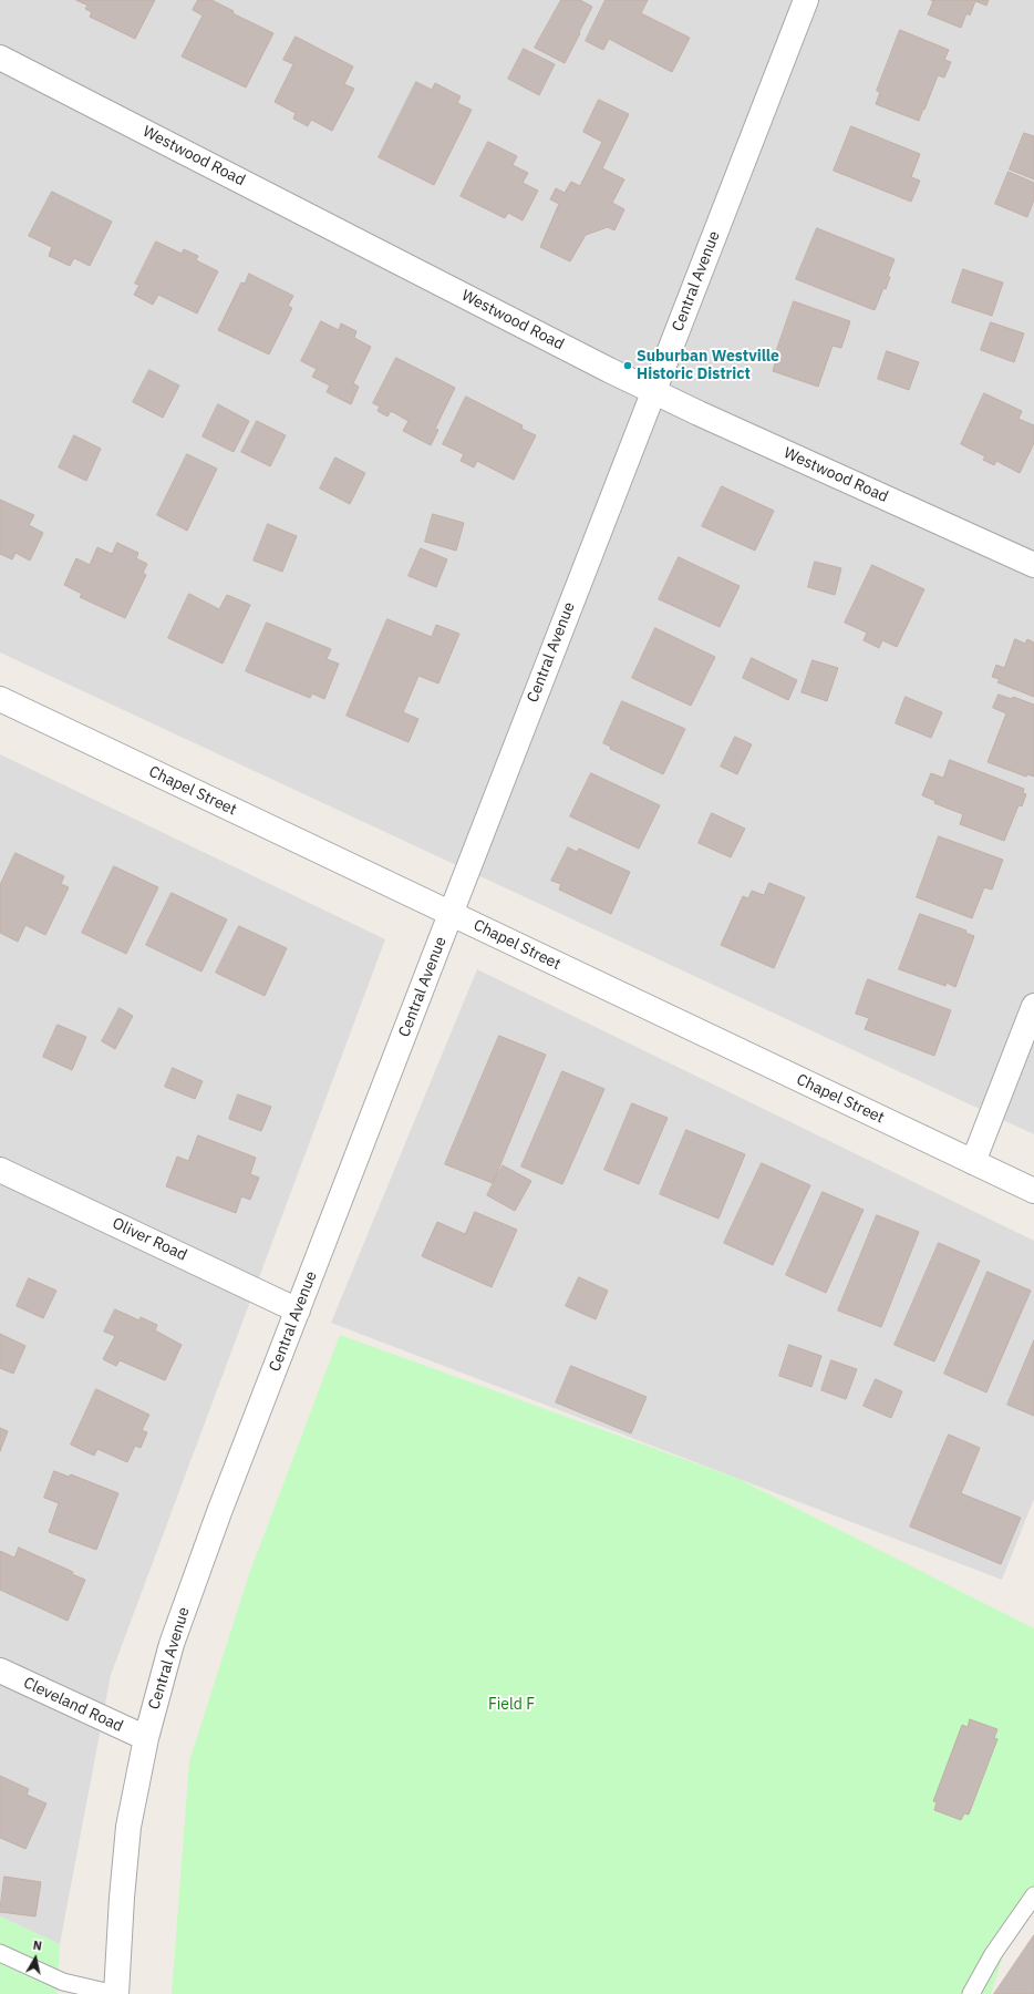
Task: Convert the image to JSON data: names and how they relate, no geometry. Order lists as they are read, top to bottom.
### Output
{
  "streets": {
    "street": [
      "Westwood Road",
      "Central Avenue",
      "Chapel Street",
      "Oliver Road",
      "Cleveland Road"
    ]
  },
  "crossings": [
    ["Westwood Road", "Central Avenue"],
    ["Central Avenue", "Chapel Street"],
    ["Central Avenue", "Oliver Road"],
    ["Central Avenue", "Cleveland Road"]
  ],
  "parks": ["Field F"],
  "places": ["Suburban Westville Historic District"],
  "north": "top"
}
